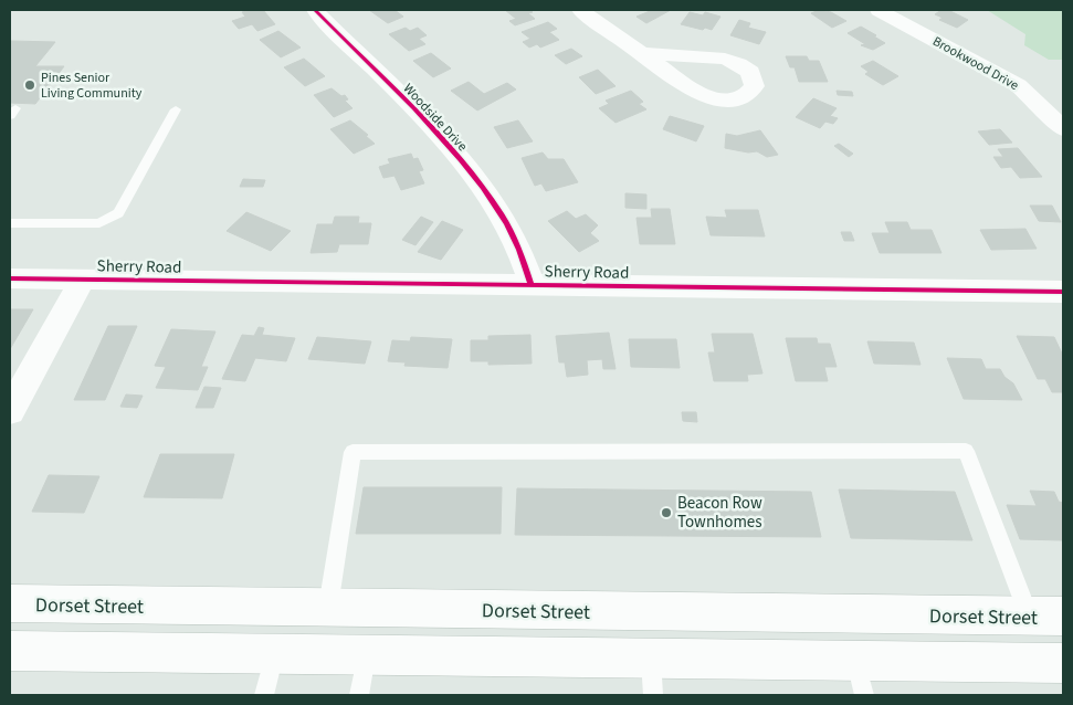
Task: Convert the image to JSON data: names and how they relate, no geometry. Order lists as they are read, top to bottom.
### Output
{
  "streets": {
    "main road": ["Dorset Street"],
    "street": ["Brookwood Drive", "Woodside Drive", "Sherry Road"]
  },
  "crossings": [
    ["Woodside Drive", "Sherry Road"]
  ],
  "places": ["Pines Senior Living Community", "Beacon Row Townhomes"]
}
